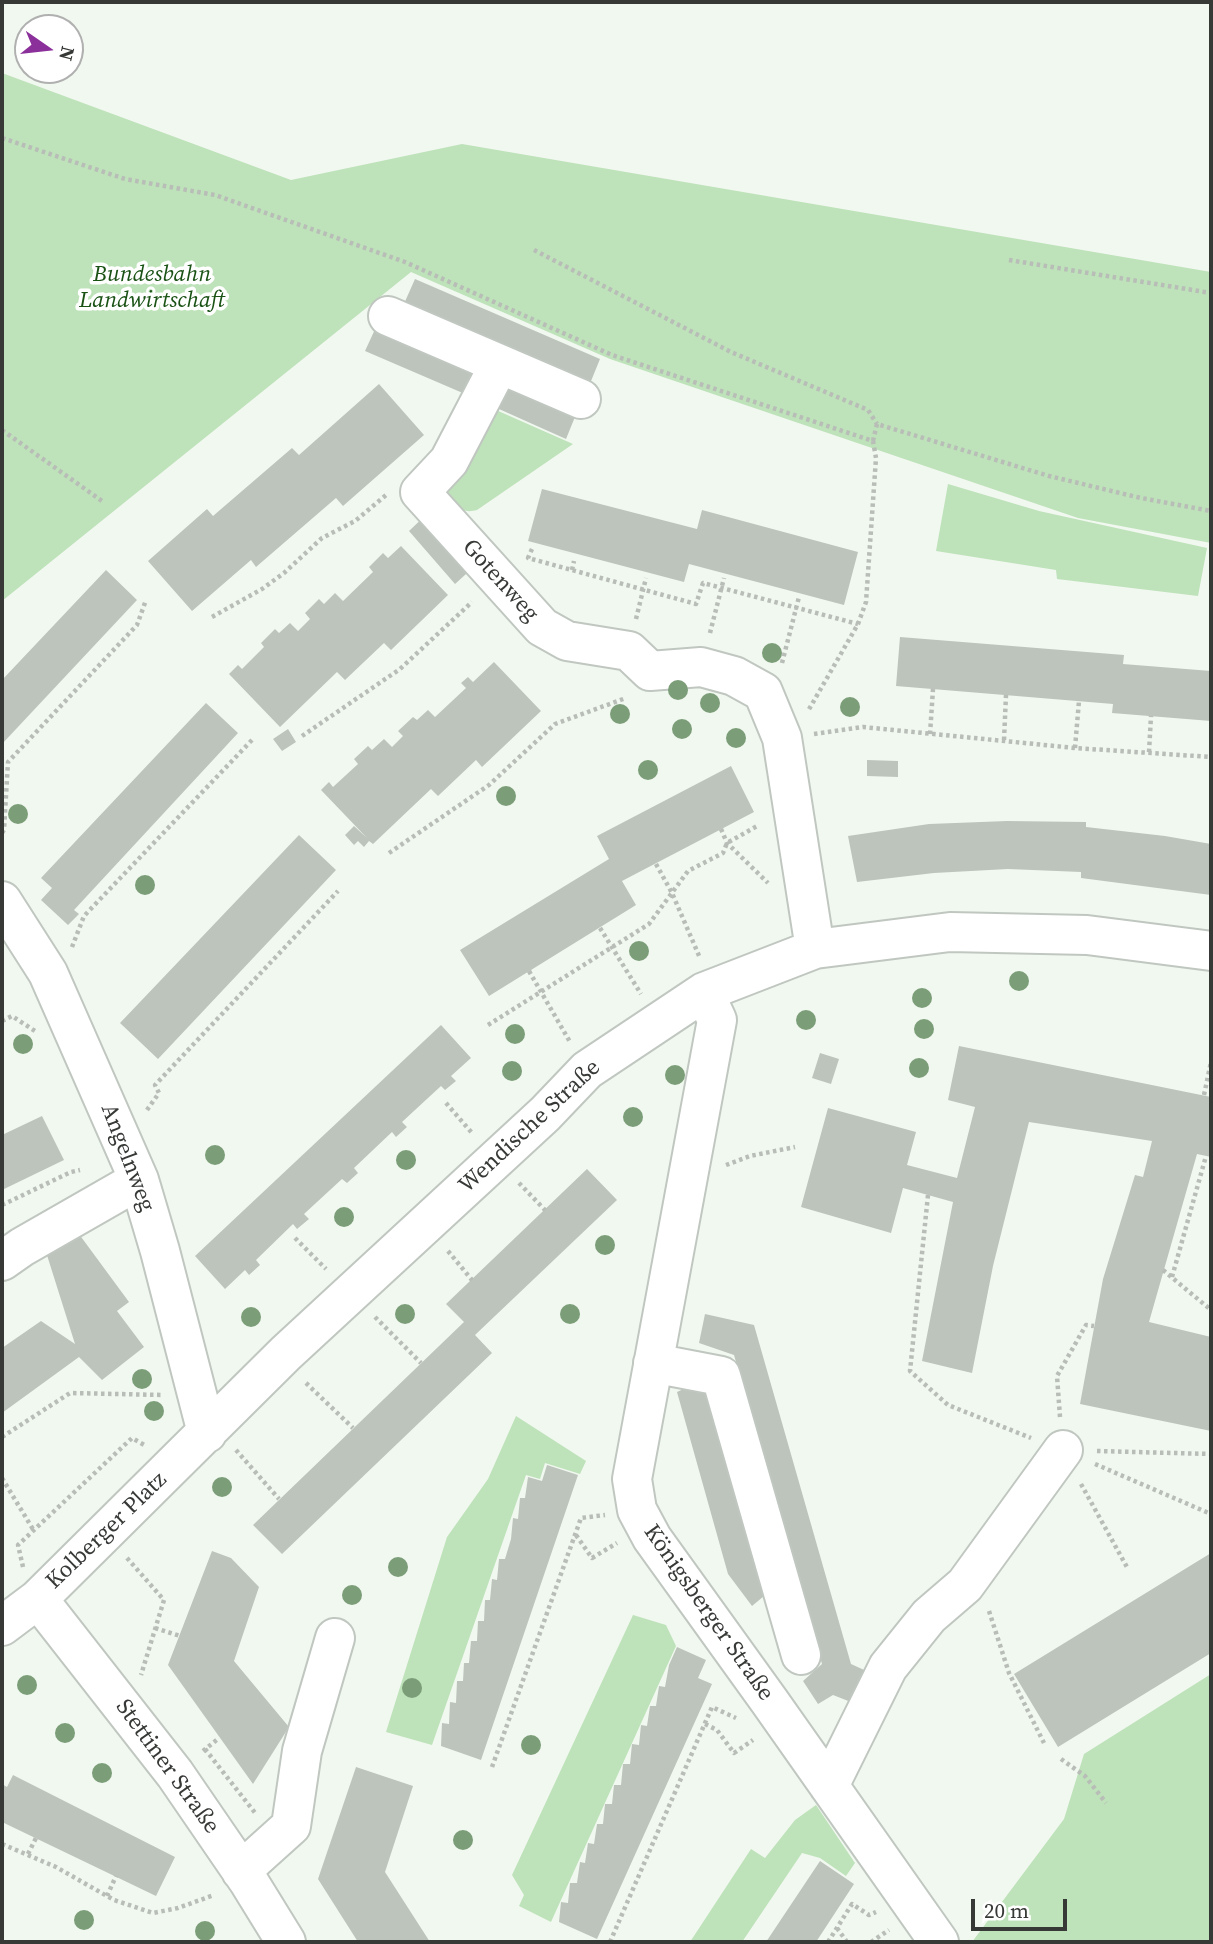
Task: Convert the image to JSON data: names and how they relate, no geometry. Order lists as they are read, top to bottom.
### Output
{
  "streets": {
    "street": [
      "Gotenweg",
      "Wendische Straße",
      "Angelnweg",
      "Kolberger Platz",
      "Königsberger Straße",
      "Stettiner Straße"
    ]
  },
  "crossings": [
    ["Wendische Straße", "Angelnweg"],
    ["Wendische Straße", "Kolberger Platz"],
    ["Wendische Straße", "Königsberger Straße"],
    ["Angelnweg", "Kolberger Platz"],
    ["Kolberger Platz", "Stettiner Straße"]
  ],
  "parks": ["Bundesbahn Landwirtschaft"],
  "scale_bar": "20 m",
  "north": "right"
}
